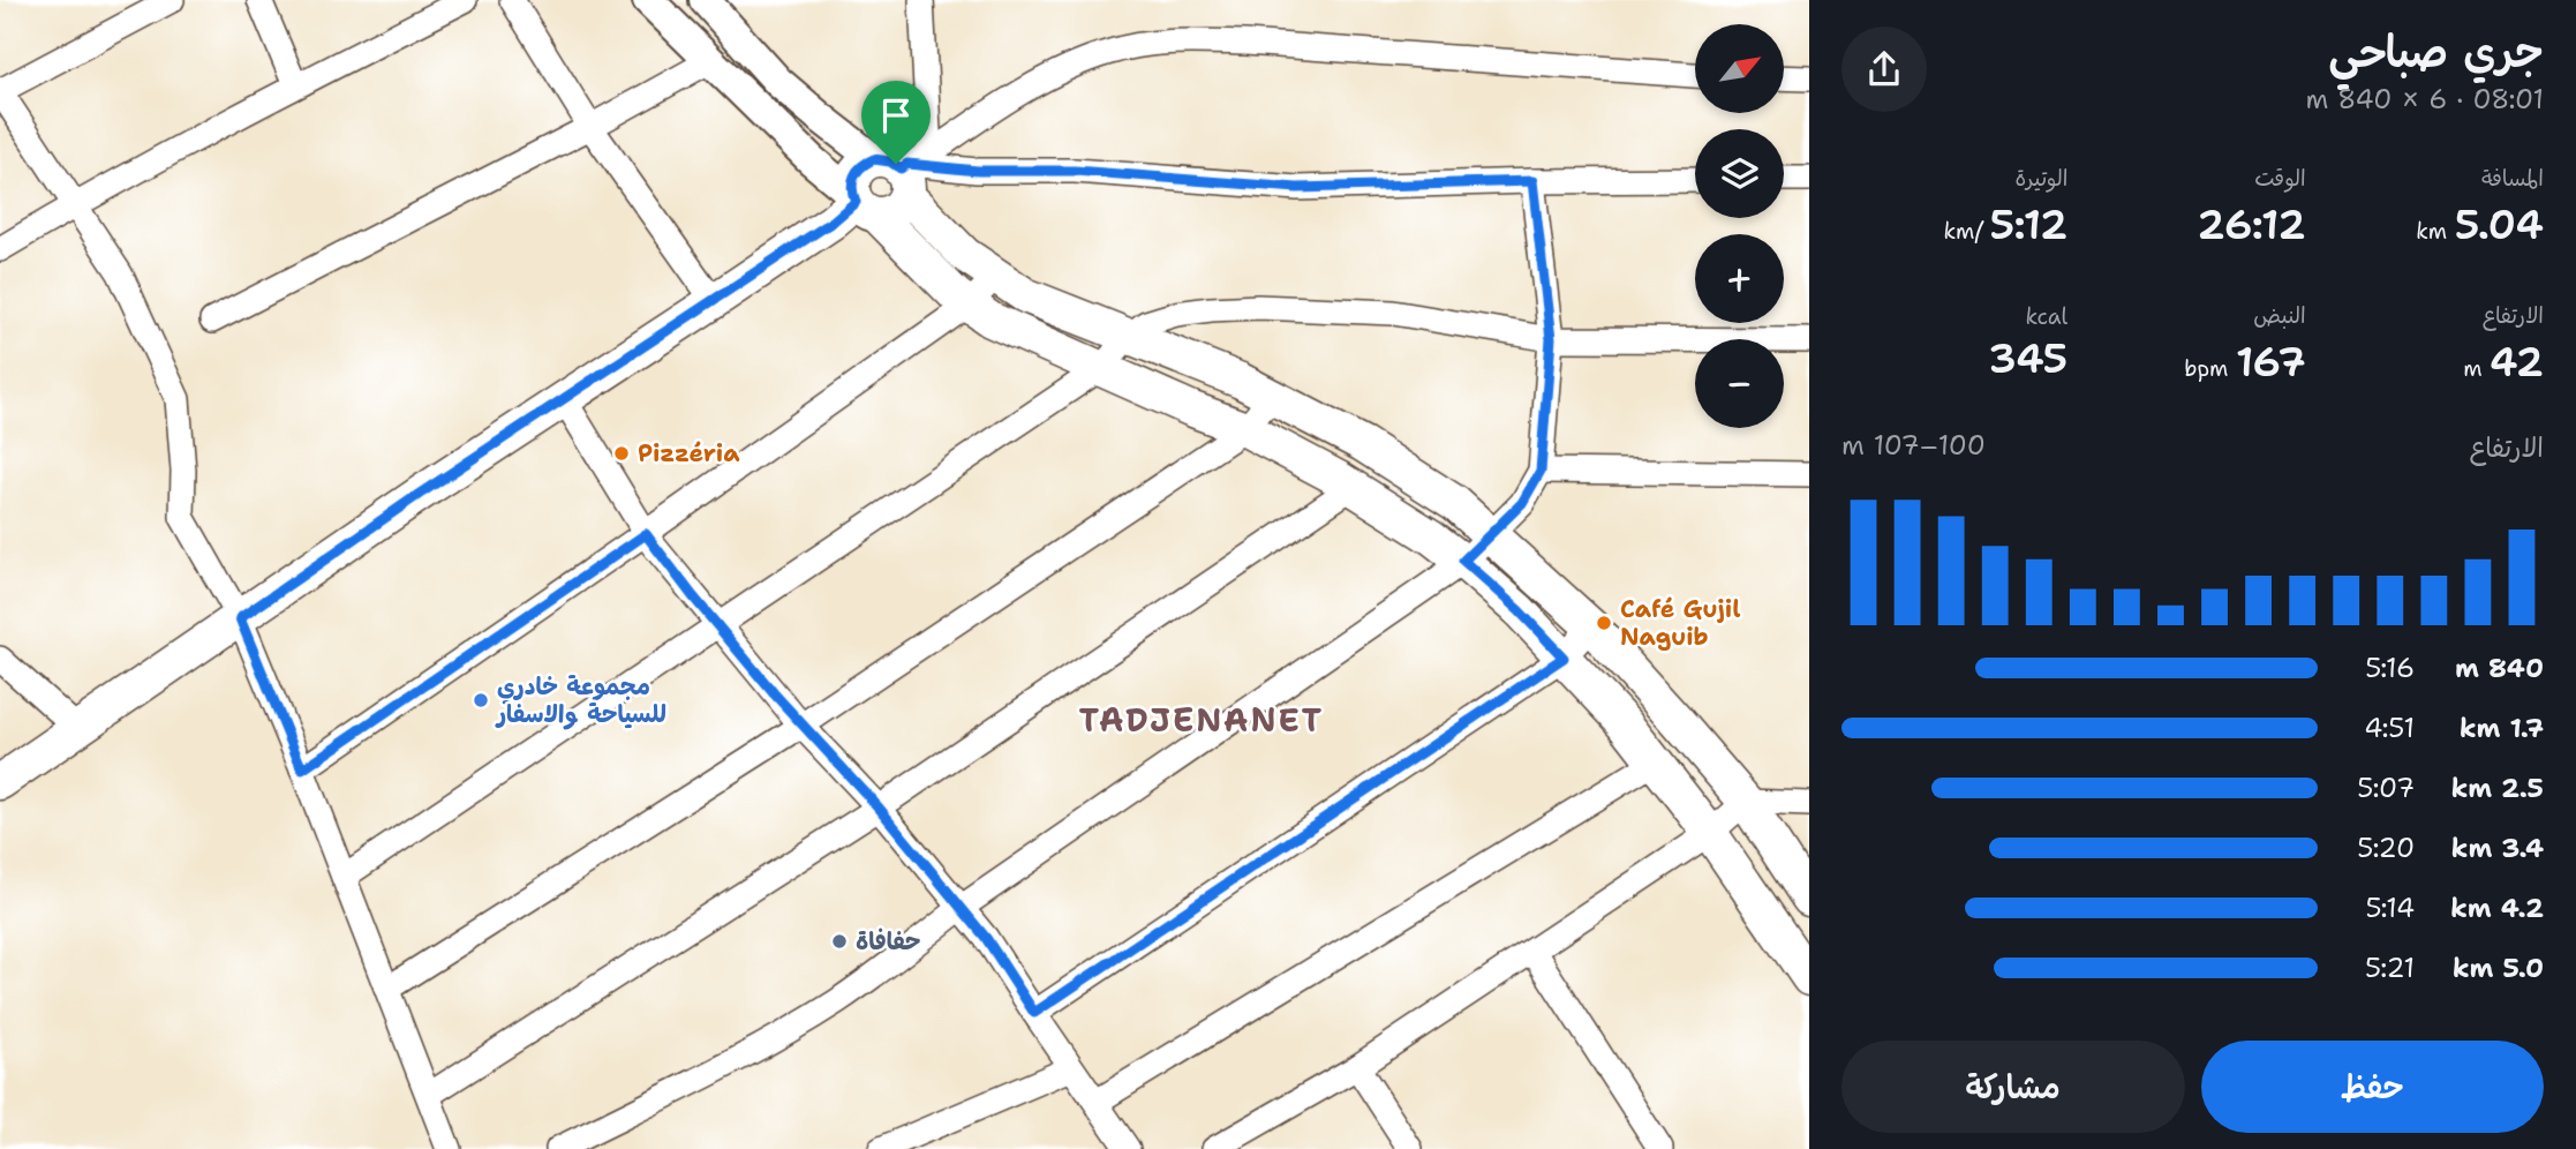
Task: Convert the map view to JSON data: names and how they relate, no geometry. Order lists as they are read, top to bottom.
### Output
{
  "districts": ["TADJENANET"],
  "places": [
    "Pizzéria",
    "Café Gujil Naguib",
    "مجموعة خادري للسياحة والاسفار",
    "حفافاة"
  ],
  "north": "top right",
  "page": {
    "heading": ["جري صباحي", "08:01 · 6 × 840 m"],
    "map_buttons": ["+", "−"],
    "stats": [
      ["المسافة", "5.04 km"],
      ["الوقت", "26:12"],
      ["الوتيرة", "5:12 /km"],
      ["الارتفاع", "42 m"],
      ["النبض", "167 bpm"],
      ["kcal", "345"]
    ],
    "chart": ["الارتفاع", "100–107 m"],
    "list": [
      {
        "name": "840 m",
        "note": "5:16"
      },
      {
        "name": "1.7 km",
        "note": "4:51"
      },
      {
        "name": "2.5 km",
        "note": "5:07"
      },
      {
        "name": "3.4 km",
        "note": "5:20"
      },
      {
        "name": "4.2 km",
        "note": "5:14"
      },
      {
        "name": "5.0 km",
        "note": "5:21"
      }
    ],
    "buttons": ["حفظ", "مشاركة"]
  }
}
